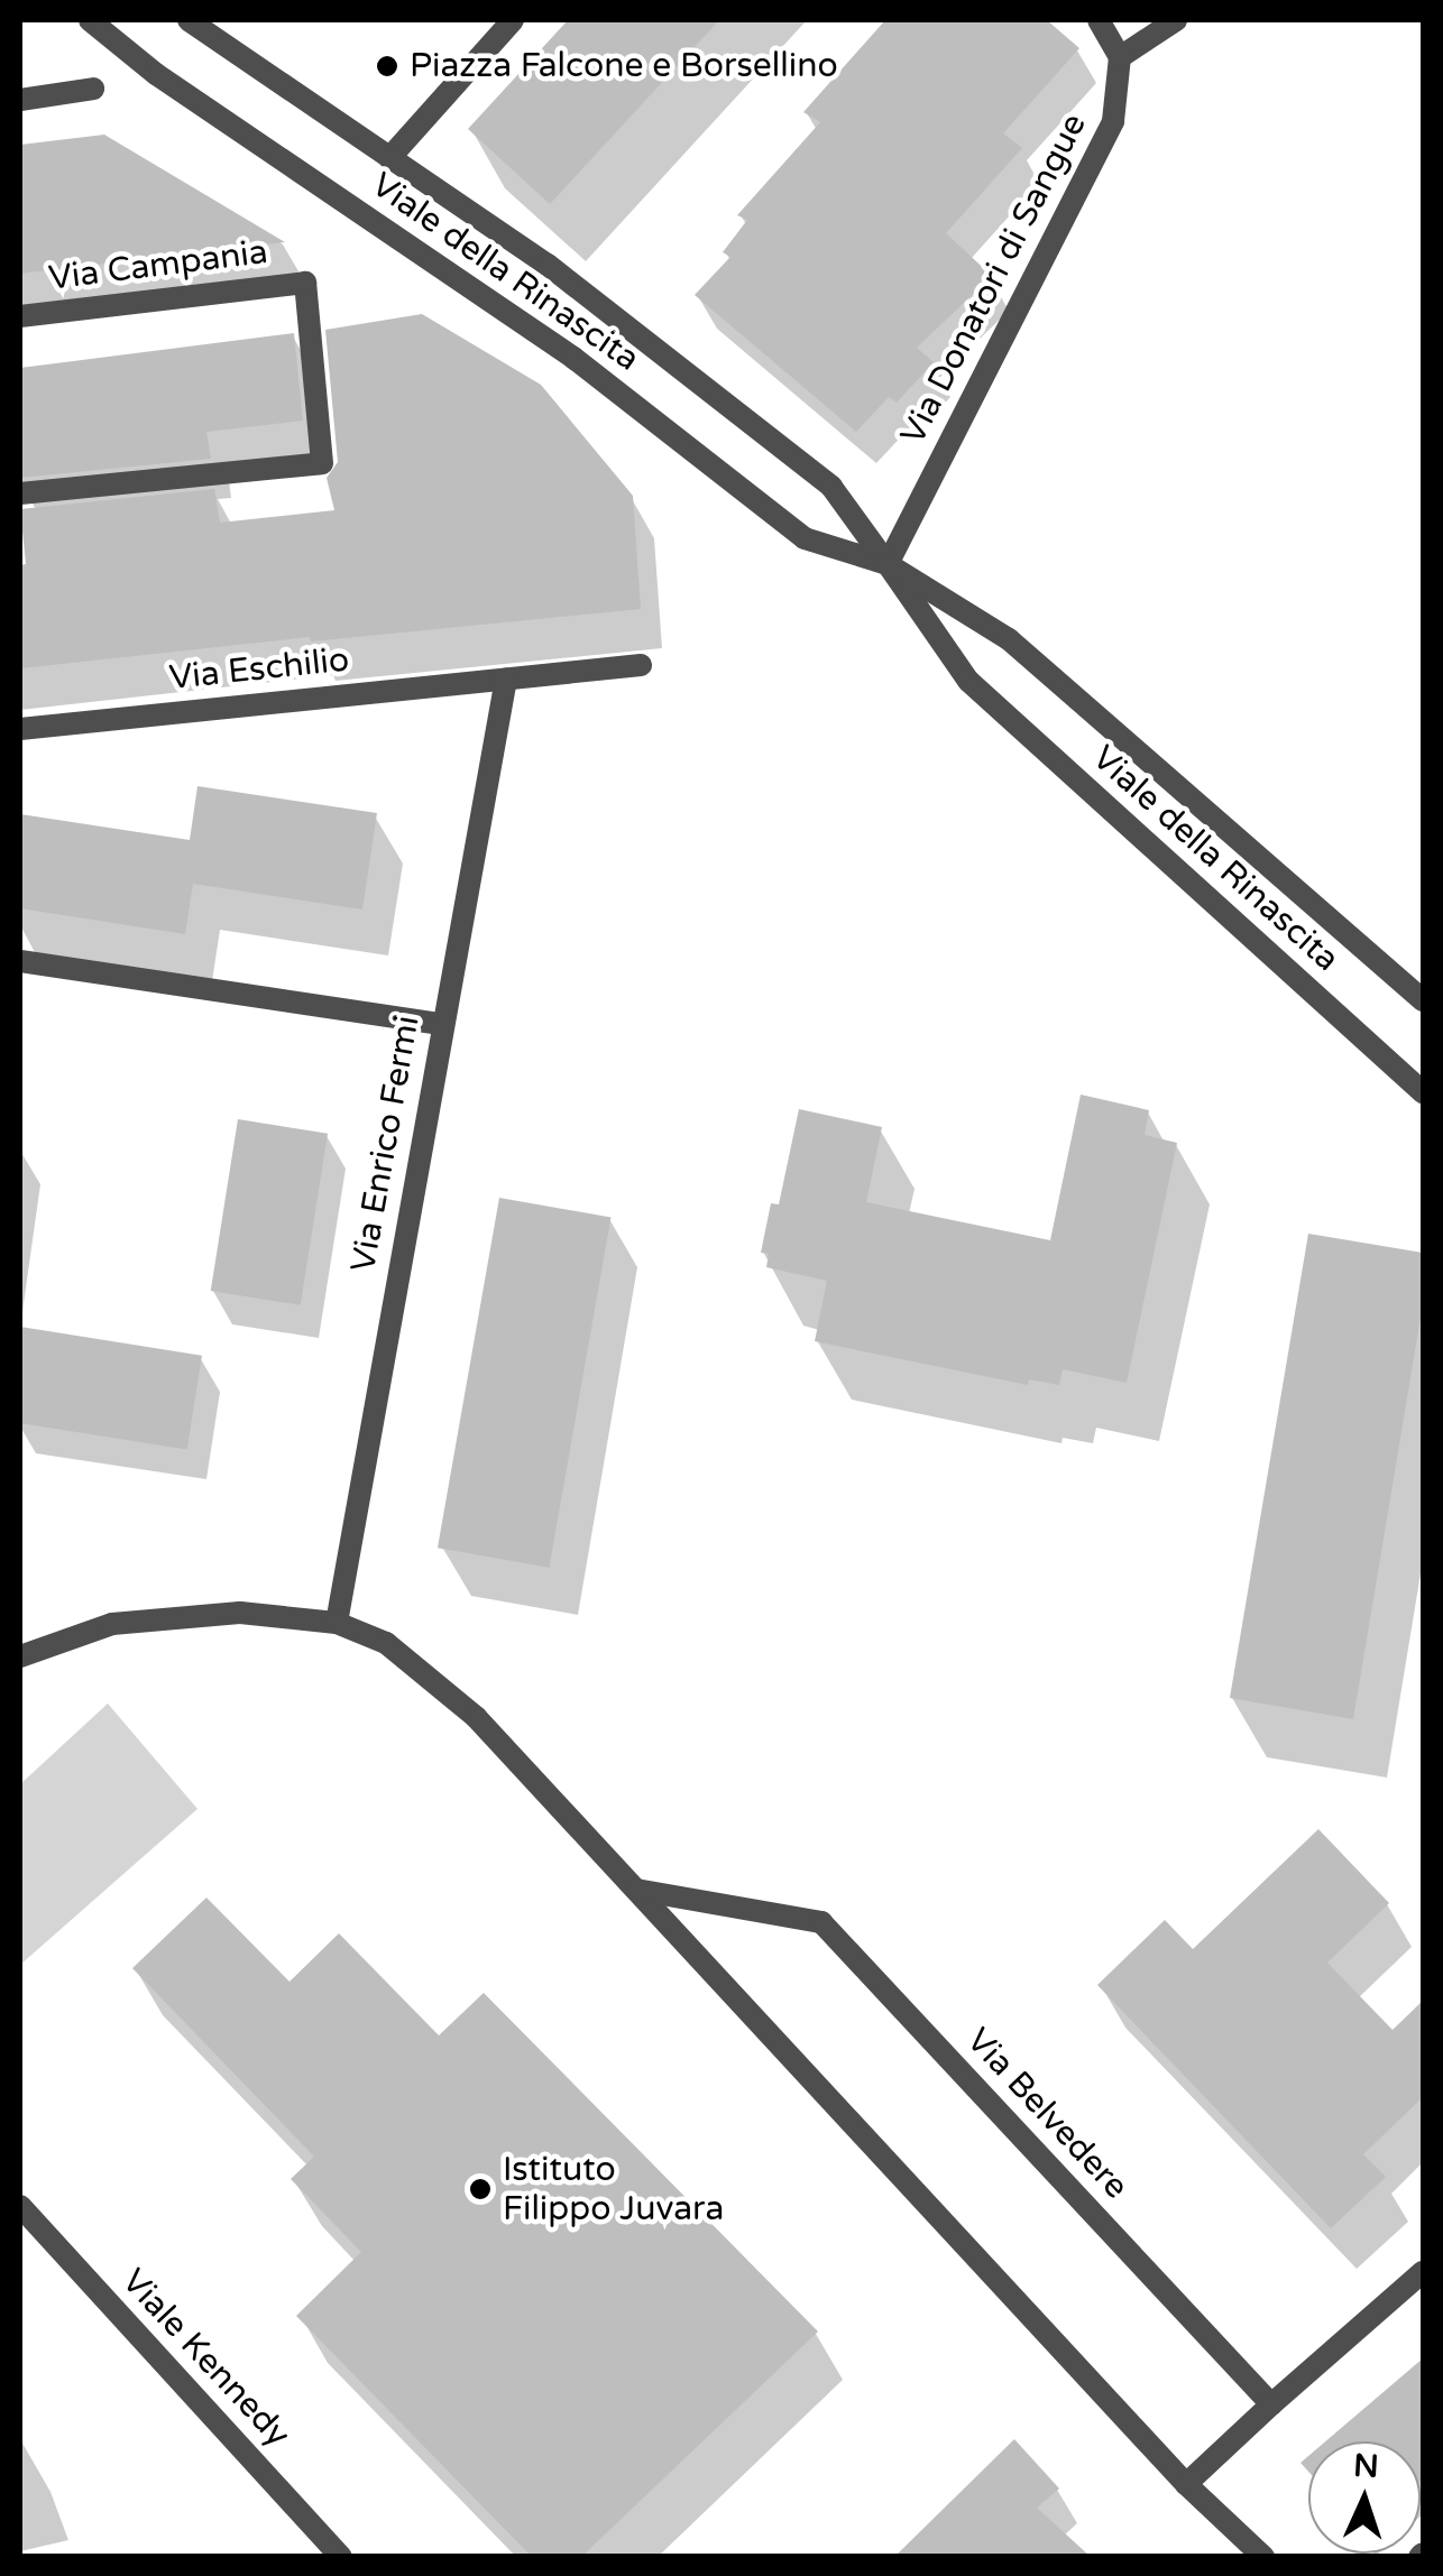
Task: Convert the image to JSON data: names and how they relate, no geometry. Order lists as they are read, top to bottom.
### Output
{
  "streets": {
    "street": [
      "Via Campania",
      "Viale della Rinascita",
      "Via Donatori di Sangue",
      "Via Eschilio",
      "Via Enrico Fermi",
      "Via Belvedere",
      "Viale Kennedy"
    ]
  },
  "crossings": [
    ["Viale della Rinascita", "Via Donatori di Sangue"],
    ["Via Eschilio", "Via Enrico Fermi"]
  ],
  "places": ["Piazza Falcone e Borsellino", "Istituto Filippo Juvara"],
  "north": "top"
}
